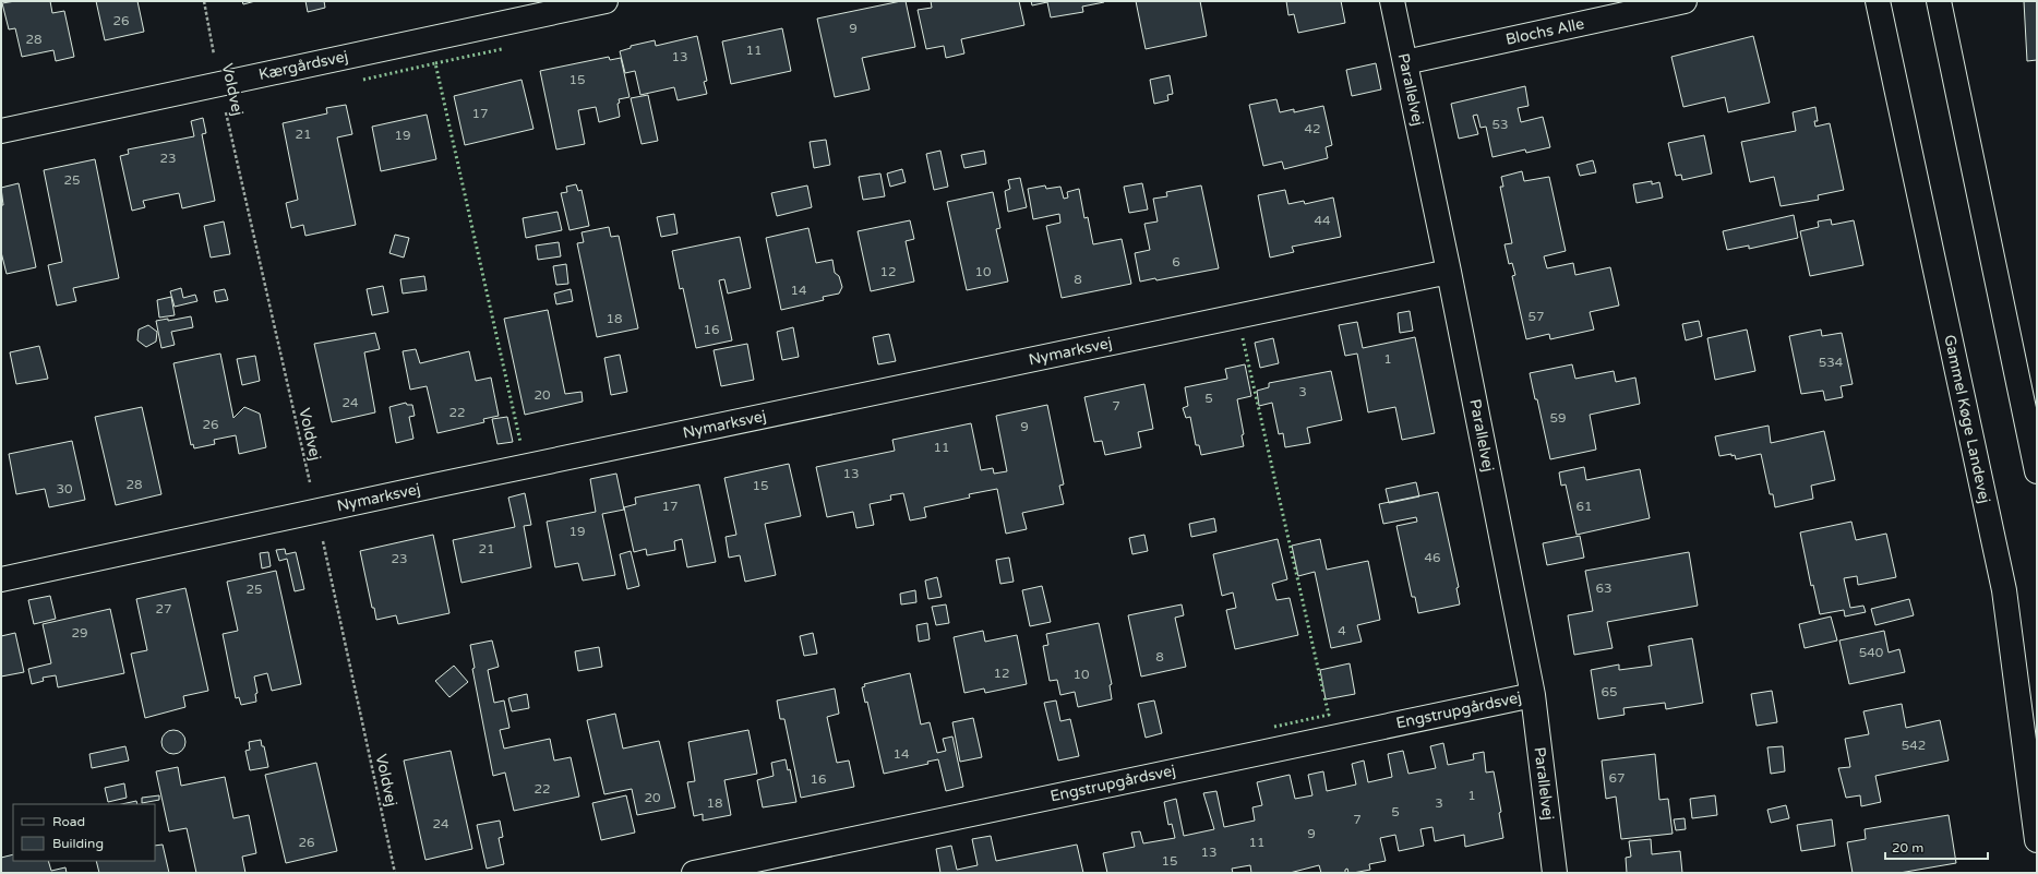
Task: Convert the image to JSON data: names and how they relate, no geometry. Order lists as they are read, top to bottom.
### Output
{
  "streets": {
    "street": [
      "Blochs Alle",
      "Kærgårdsvej",
      "Parallelvej",
      "Nymarksvej",
      "Gammel Køge Landevej",
      "Engstrupgårdsvej"
    ],
    "path": ["Voldvej"]
  },
  "crossings": [
    ["Blochs Alle", "Parallelvej"],
    ["Kærgårdsvej", "Voldvej"],
    ["Voldvej", "Nymarksvej"],
    ["Parallelvej", "Nymarksvej"],
    ["Parallelvej", "Engstrupgårdsvej"]
  ],
  "house_numbers": [
    "26",
    "9",
    "28",
    "11",
    "13",
    "15",
    "17",
    "53",
    "42",
    "21",
    "19",
    "23",
    "25",
    "44",
    "6",
    "12",
    "10",
    "8",
    "14",
    "57",
    "18",
    "16",
    "1",
    "534",
    "3",
    "20",
    "5",
    "24",
    "7",
    "22",
    "59",
    "26",
    "9",
    "11",
    "13",
    "28",
    "15",
    "30",
    "17",
    "61",
    "19",
    "21",
    "46",
    "23",
    "63",
    "25",
    "27",
    "4",
    "29",
    "540",
    "8",
    "12",
    "10",
    "65",
    "542",
    "14",
    "67",
    "16",
    "22",
    "1",
    "20",
    "18",
    "3",
    "5",
    "7",
    "24",
    "9",
    "26",
    "11",
    "13",
    "15"
  ],
  "legend": ["Road", "Building"],
  "scale_bar": "20 m"
}
